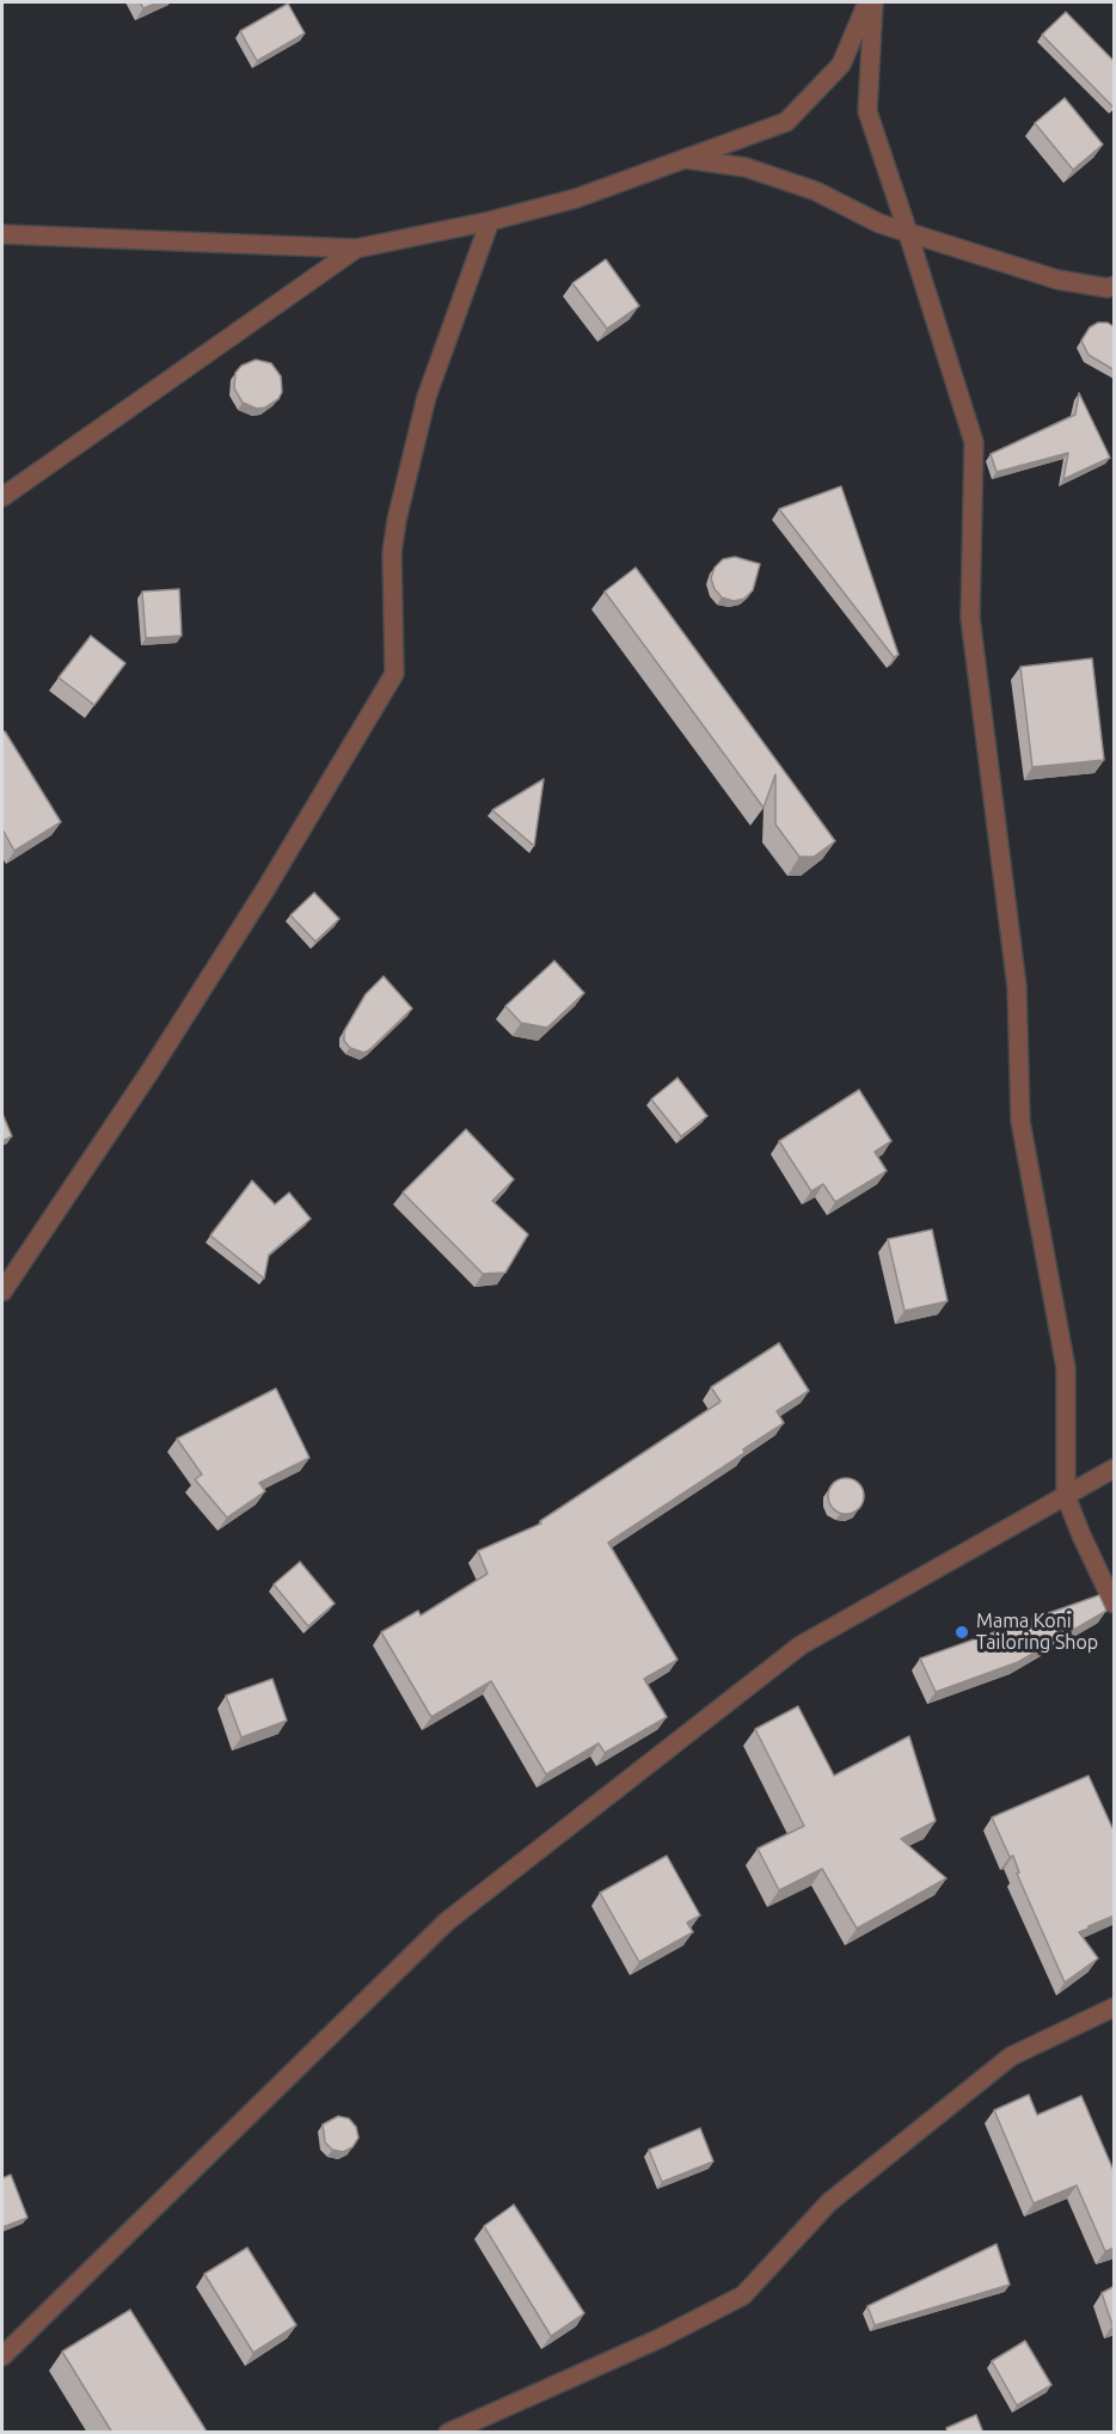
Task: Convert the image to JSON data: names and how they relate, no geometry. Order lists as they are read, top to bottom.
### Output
{
  "places": ["Mama Koni Tailoring Shop"]
}
